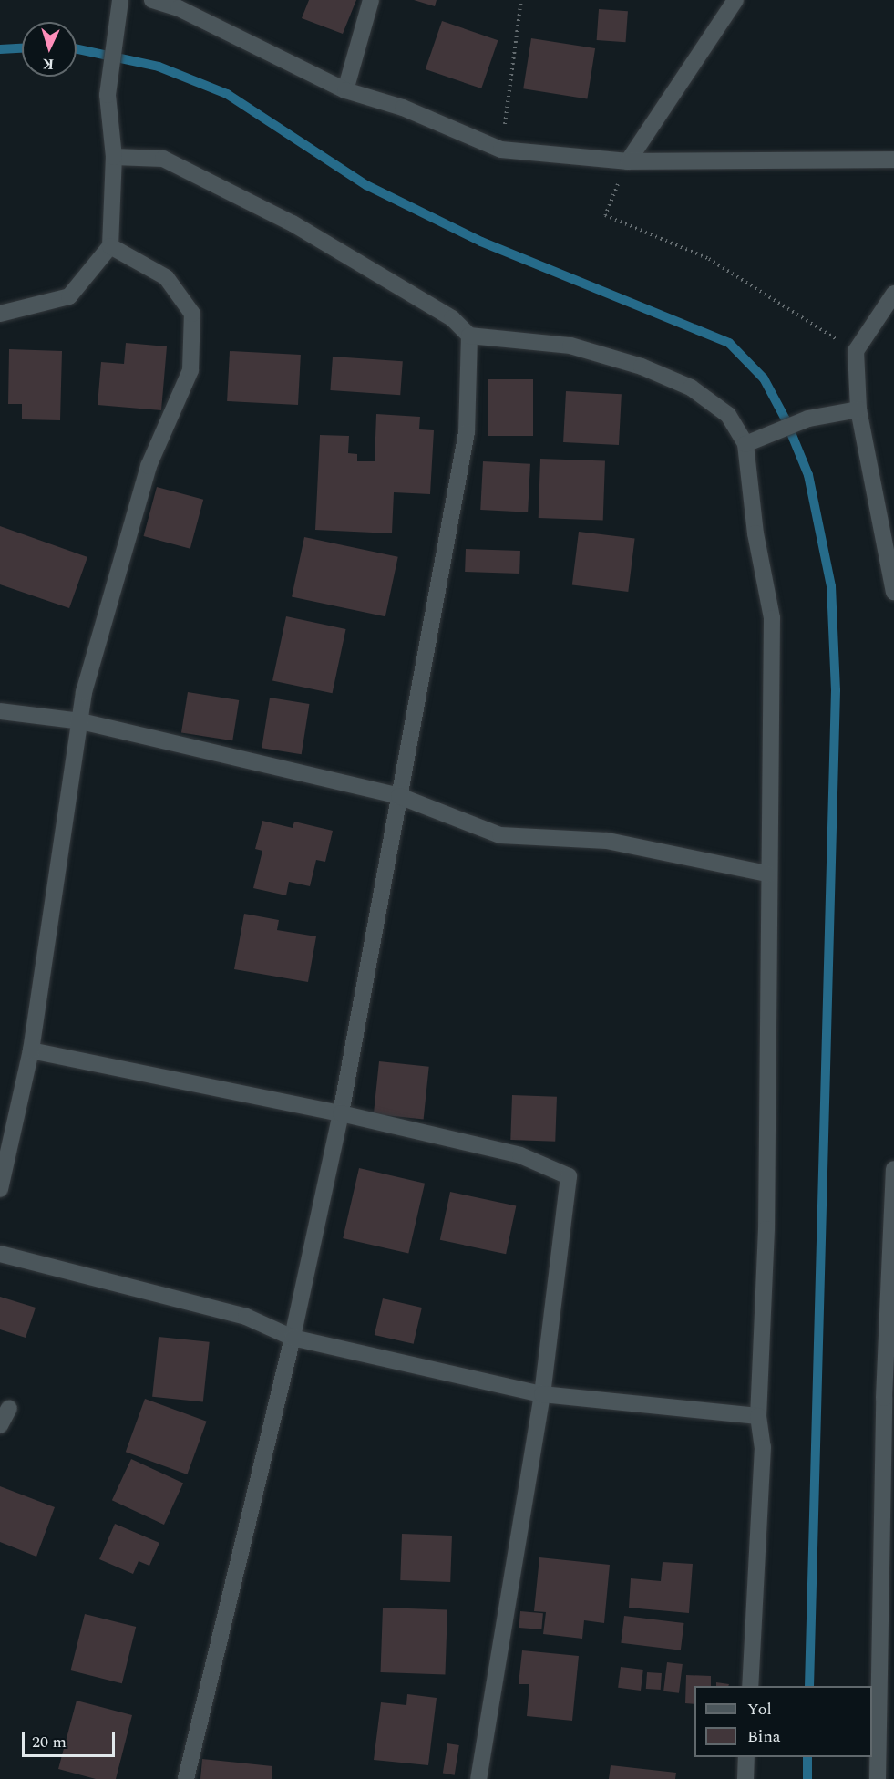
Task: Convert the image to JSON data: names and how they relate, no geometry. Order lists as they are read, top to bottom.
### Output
{
  "legend": ["Yol", "Bina"],
  "scale_bar": "20 m",
  "north": "bottom"
}
